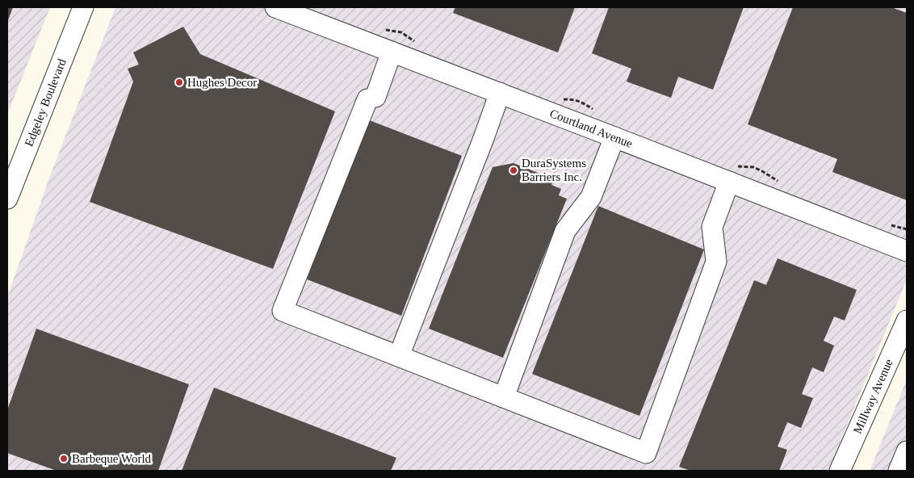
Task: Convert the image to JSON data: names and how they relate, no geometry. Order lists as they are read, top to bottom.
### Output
{
  "streets": {
    "street": ["Edgeley Boulevard", "Courtland Avenue", "Millway Avenue"]
  },
  "places": ["Hughes Decor", "DuraSystems Barriers Inc.", "Barbeque World"]
}
